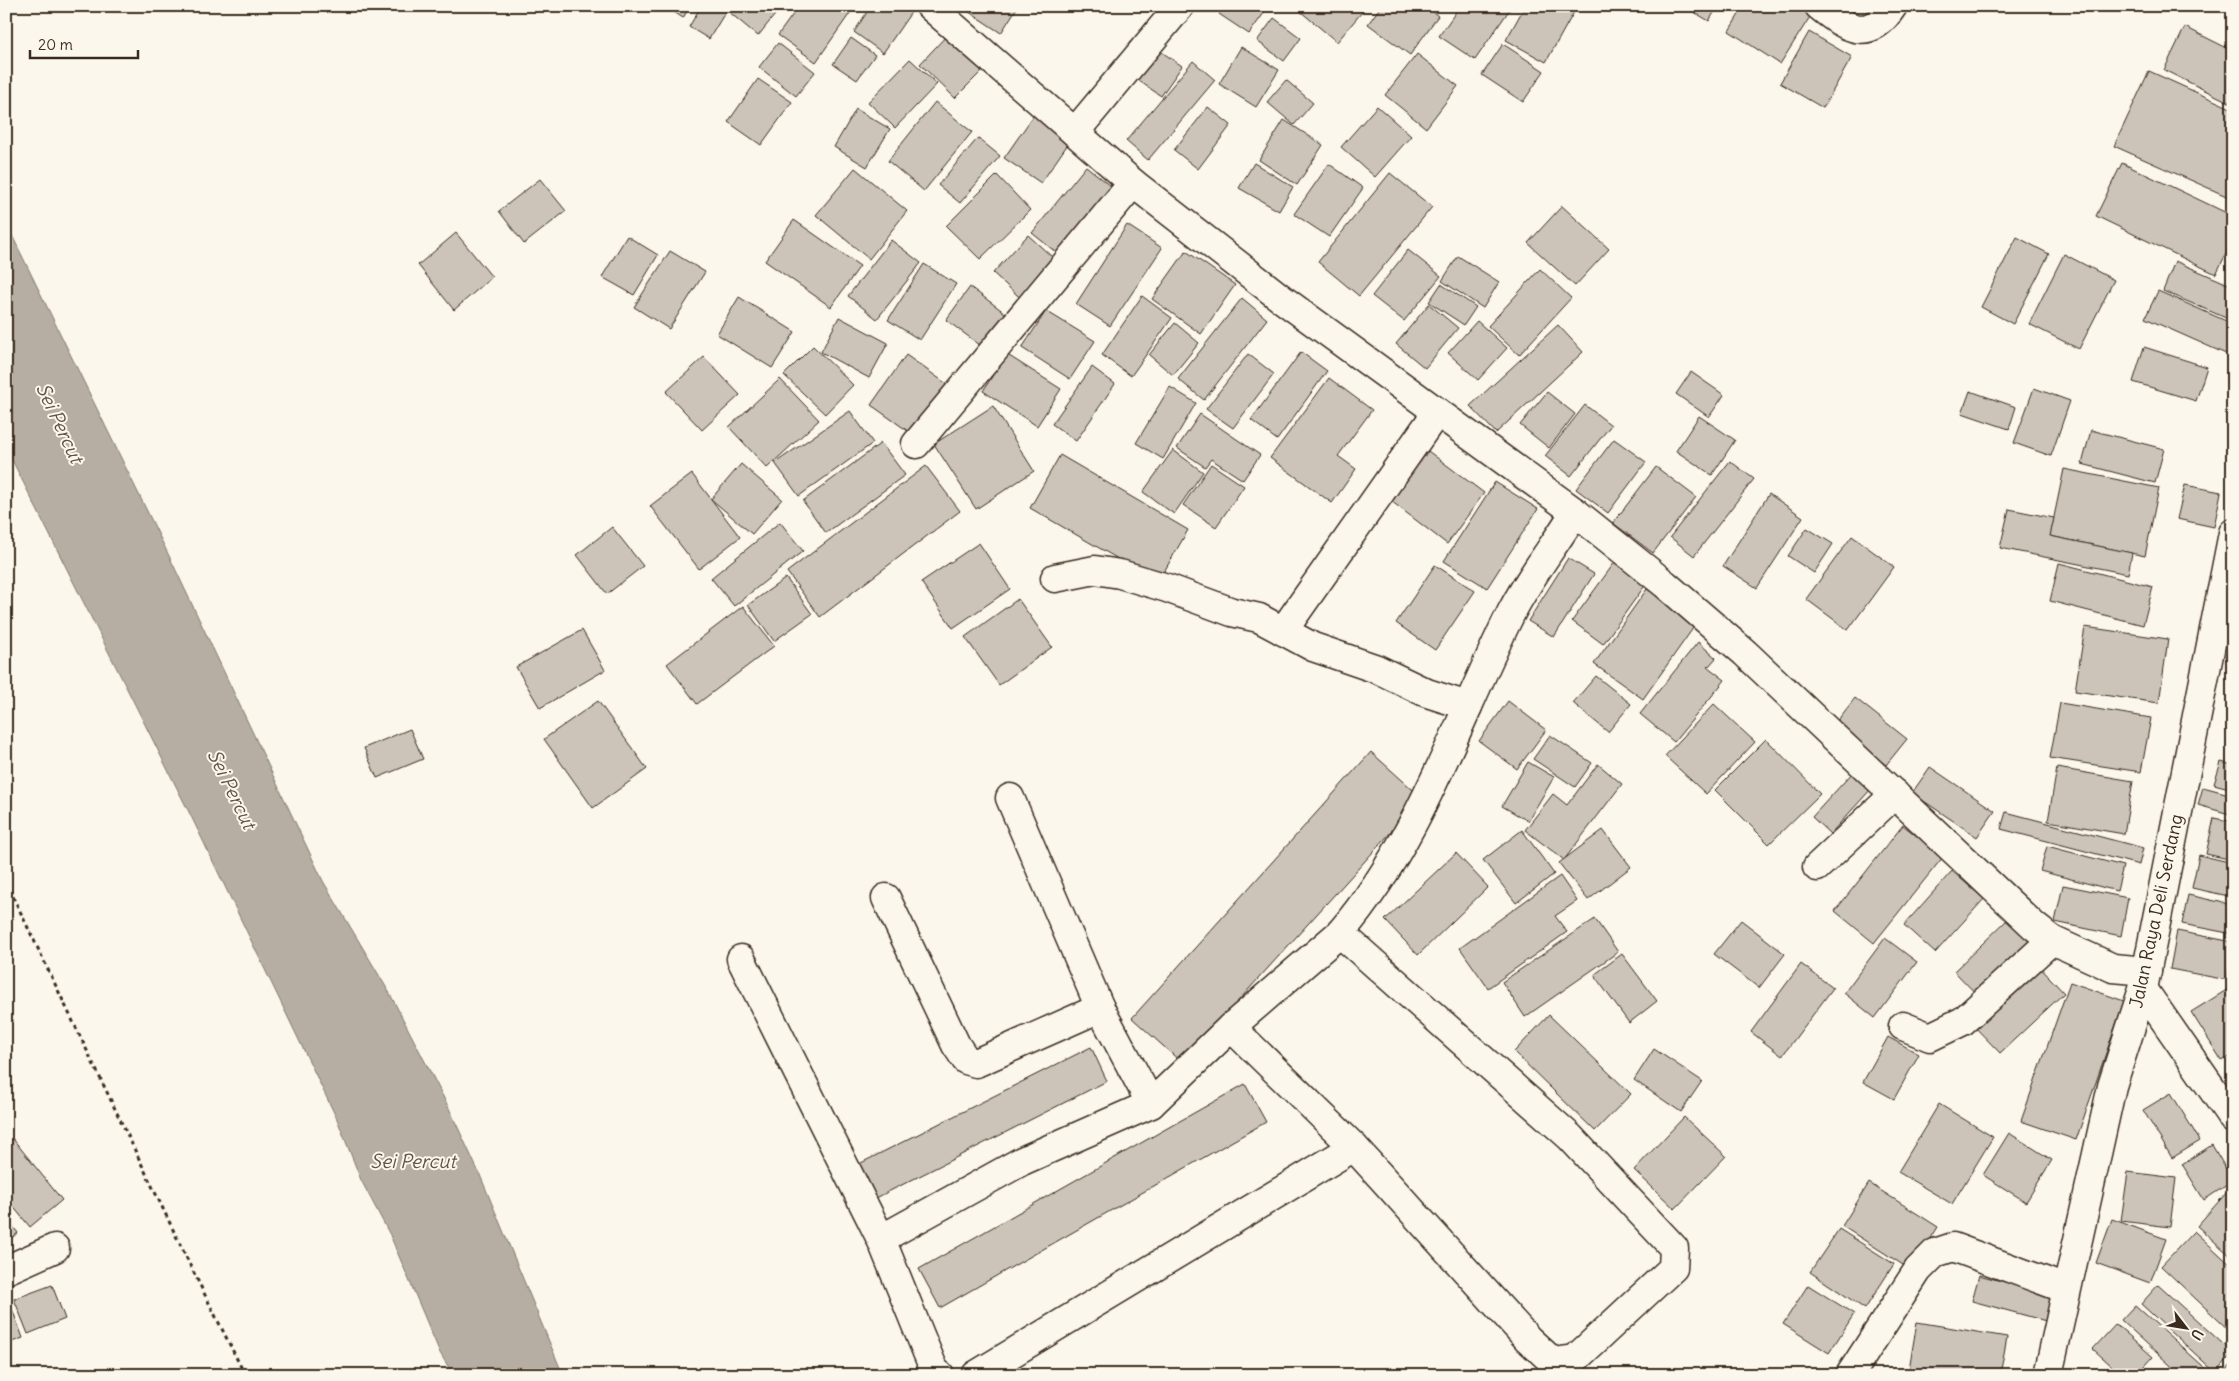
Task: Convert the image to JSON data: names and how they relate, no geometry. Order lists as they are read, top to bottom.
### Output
{
  "streets": {
    "street": ["Jalan Raya Deli Serdang"]
  },
  "water": ["Sei Percut"],
  "scale_bar": "20 m",
  "north": "bottom right"
}
